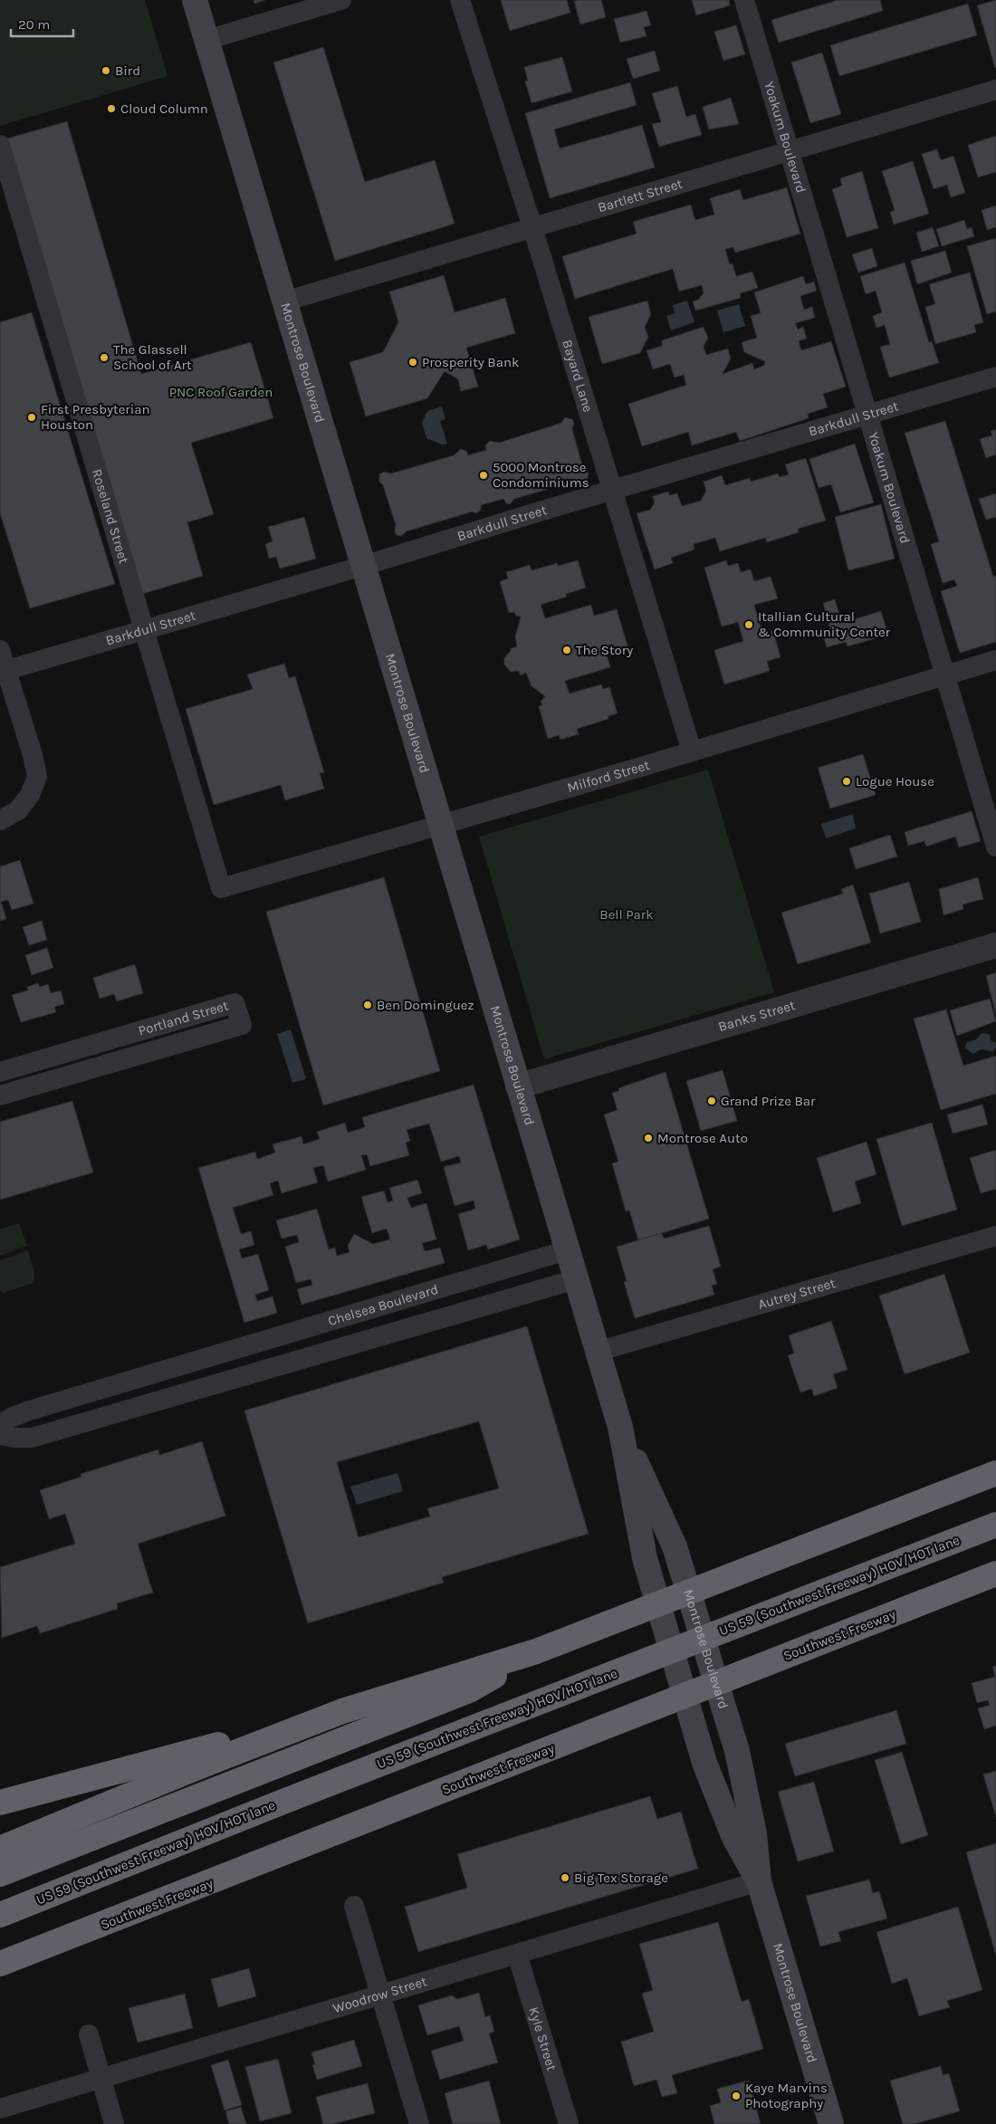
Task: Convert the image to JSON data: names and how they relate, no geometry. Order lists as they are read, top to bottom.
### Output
{
  "streets": {
    "highway": ["US 59 (Southwest Freeway) HOV/HOT lane", "Southwest Freeway"],
    "main road": ["Montrose Boulevard"],
    "street": [
      "Yoakum Boulevard",
      "Bartlett Street",
      "Bayard Lane",
      "Barkdull Street",
      "Roseland Street",
      "Milford Street",
      "Banks Street",
      "Portland Street",
      "Autrey Street",
      "Chelsea Boulevard",
      "Woodrow Street",
      "Kyle Street"
    ]
  },
  "crossings": [
    ["Yoakum Boulevard", "Bartlett Street"],
    ["Yoakum Boulevard", "Barkdull Street"],
    ["Yoakum Boulevard", "Milford Street"],
    ["Bartlett Street", "Montrose Boulevard"],
    ["Bartlett Street", "Bayard Lane"],
    ["Montrose Boulevard", "Barkdull Street"],
    ["Montrose Boulevard", "Milford Street"],
    ["Montrose Boulevard", "Banks Street"],
    ["Montrose Boulevard", "Autrey Street"],
    ["Montrose Boulevard", "Chelsea Boulevard"],
    ["Montrose Boulevard", "Woodrow Street"],
    ["Bayard Lane", "Barkdull Street"],
    ["Bayard Lane", "Milford Street"],
    ["Barkdull Street", "Roseland Street"],
    ["Roseland Street", "Milford Street"],
    ["Woodrow Street", "Kyle Street"]
  ],
  "parks": ["PNC Roof Garden", "Bell Park"],
  "places": [
    "Bird",
    "Cloud Column",
    "The Glassell School of Art",
    "Prosperity Bank",
    "First Presbyterian Houston",
    "5000 Montrose Condominiums",
    "Itallian Cultural & Community Center",
    "The Story",
    "Logue House",
    "Ben Dominguez",
    "Grand Prize Bar",
    "Montrose Auto",
    "Big Tex Storage",
    "Kaye Marvins Photography"
  ],
  "scale_bar": "20 m"
}
